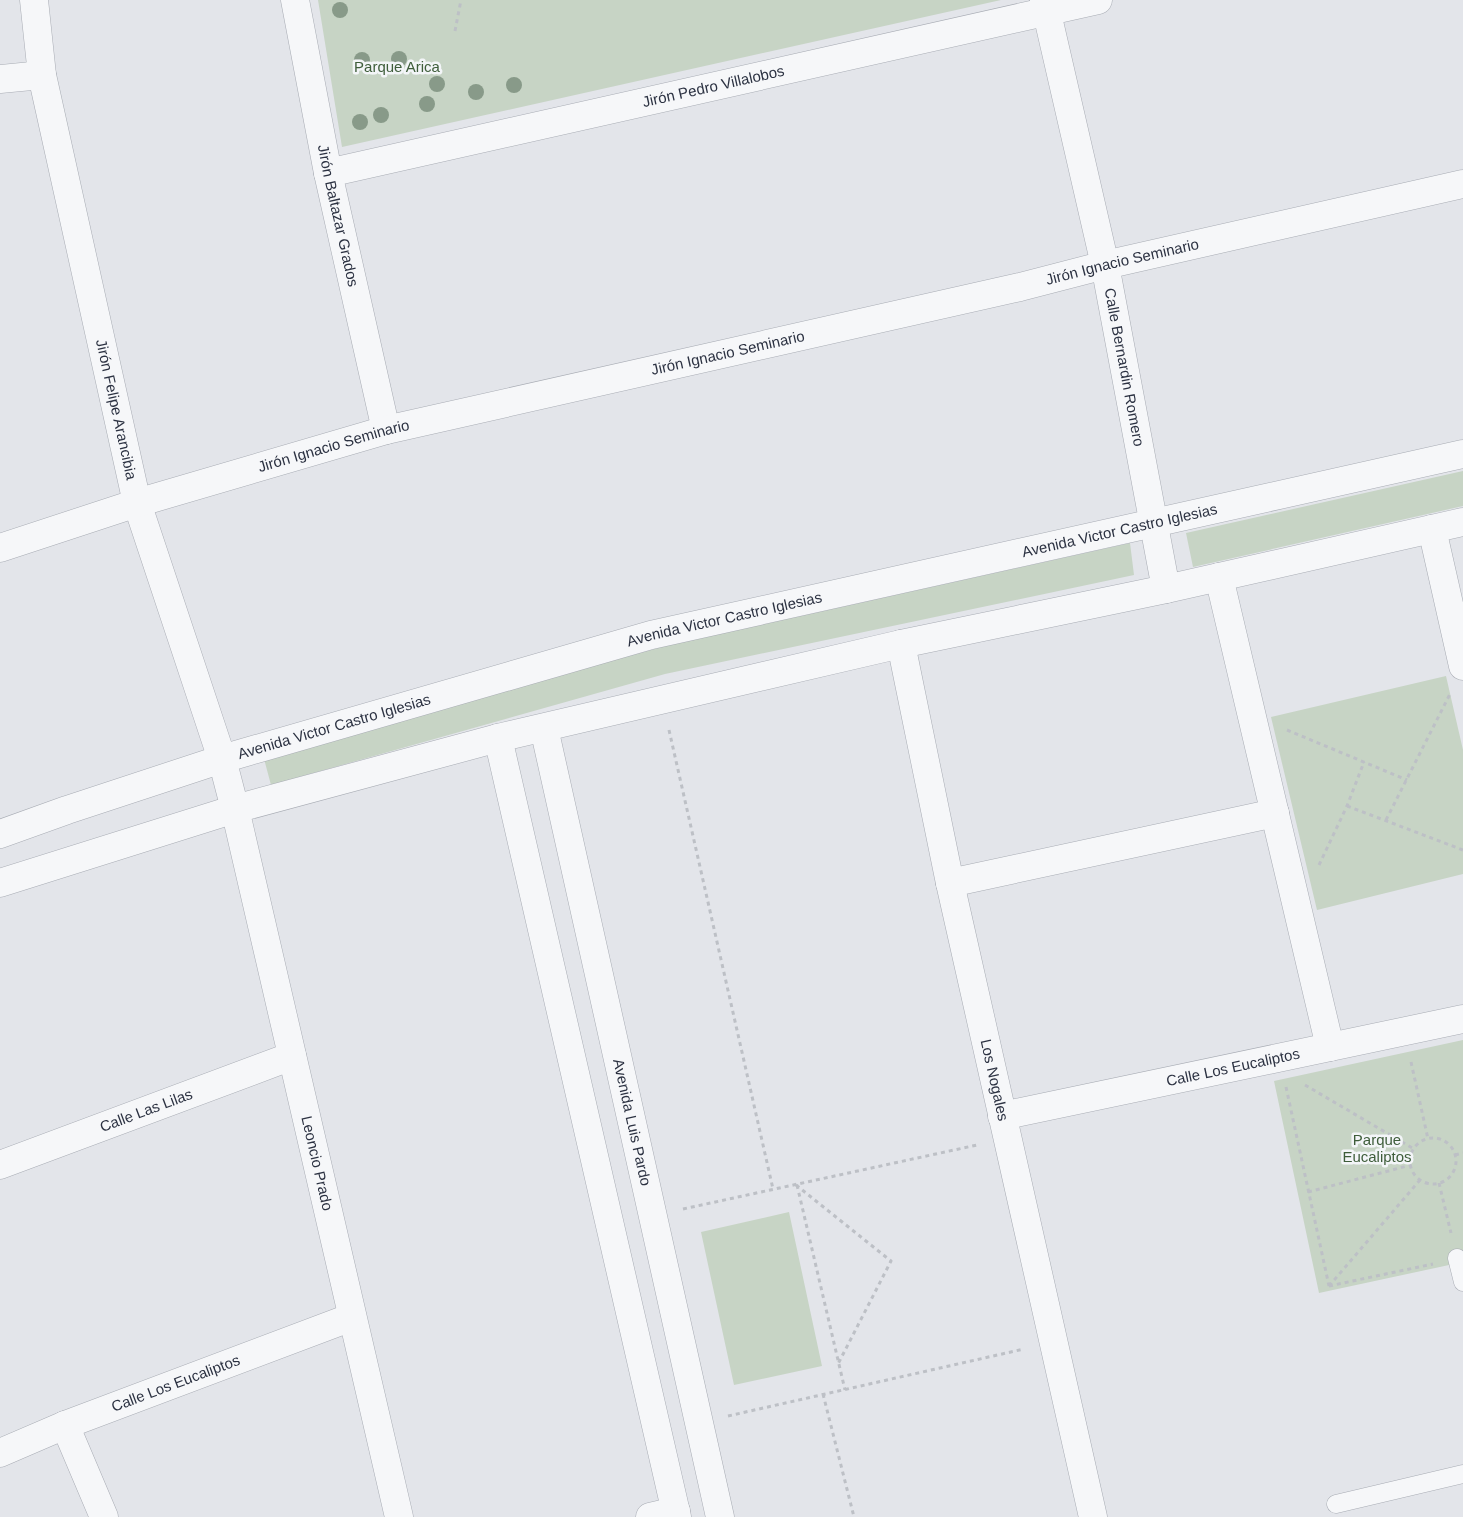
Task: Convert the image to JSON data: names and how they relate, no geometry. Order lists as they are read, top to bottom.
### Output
{
  "streets": {
    "street": [
      "Jirón Pedro Villalobos",
      "Jirón Baltazar Grados",
      "Jirón Ignacio Seminario",
      "Calle Bernardin Romero",
      "Jirón Felipe Arancibia",
      "Avenida Victor Castro Iglesias",
      "Calle Los Eucaliptos",
      "Los Nogales",
      "Calle Las Lilas",
      "Avenida Luis Pardo",
      "Leoncio Prado"
    ]
  },
  "crossings": [
    ["Jirón Pedro Villalobos", "Jirón Baltazar Grados"],
    ["Jirón Pedro Villalobos", "Calle Bernardin Romero"],
    ["Jirón Baltazar Grados", "Jirón Ignacio Seminario"],
    ["Jirón Ignacio Seminario", "Calle Bernardin Romero"],
    ["Jirón Ignacio Seminario", "Jirón Felipe Arancibia"],
    ["Calle Bernardin Romero", "Avenida Victor Castro Iglesias"],
    ["Jirón Felipe Arancibia", "Avenida Victor Castro Iglesias"],
    ["Jirón Felipe Arancibia", "Leoncio Prado"],
    ["Calle Los Eucaliptos", "Los Nogales"],
    ["Calle Los Eucaliptos", "Leoncio Prado"],
    ["Calle Las Lilas", "Leoncio Prado"]
  ],
  "parks": ["Parque Arica", "Parque Eucaliptos"]
}
